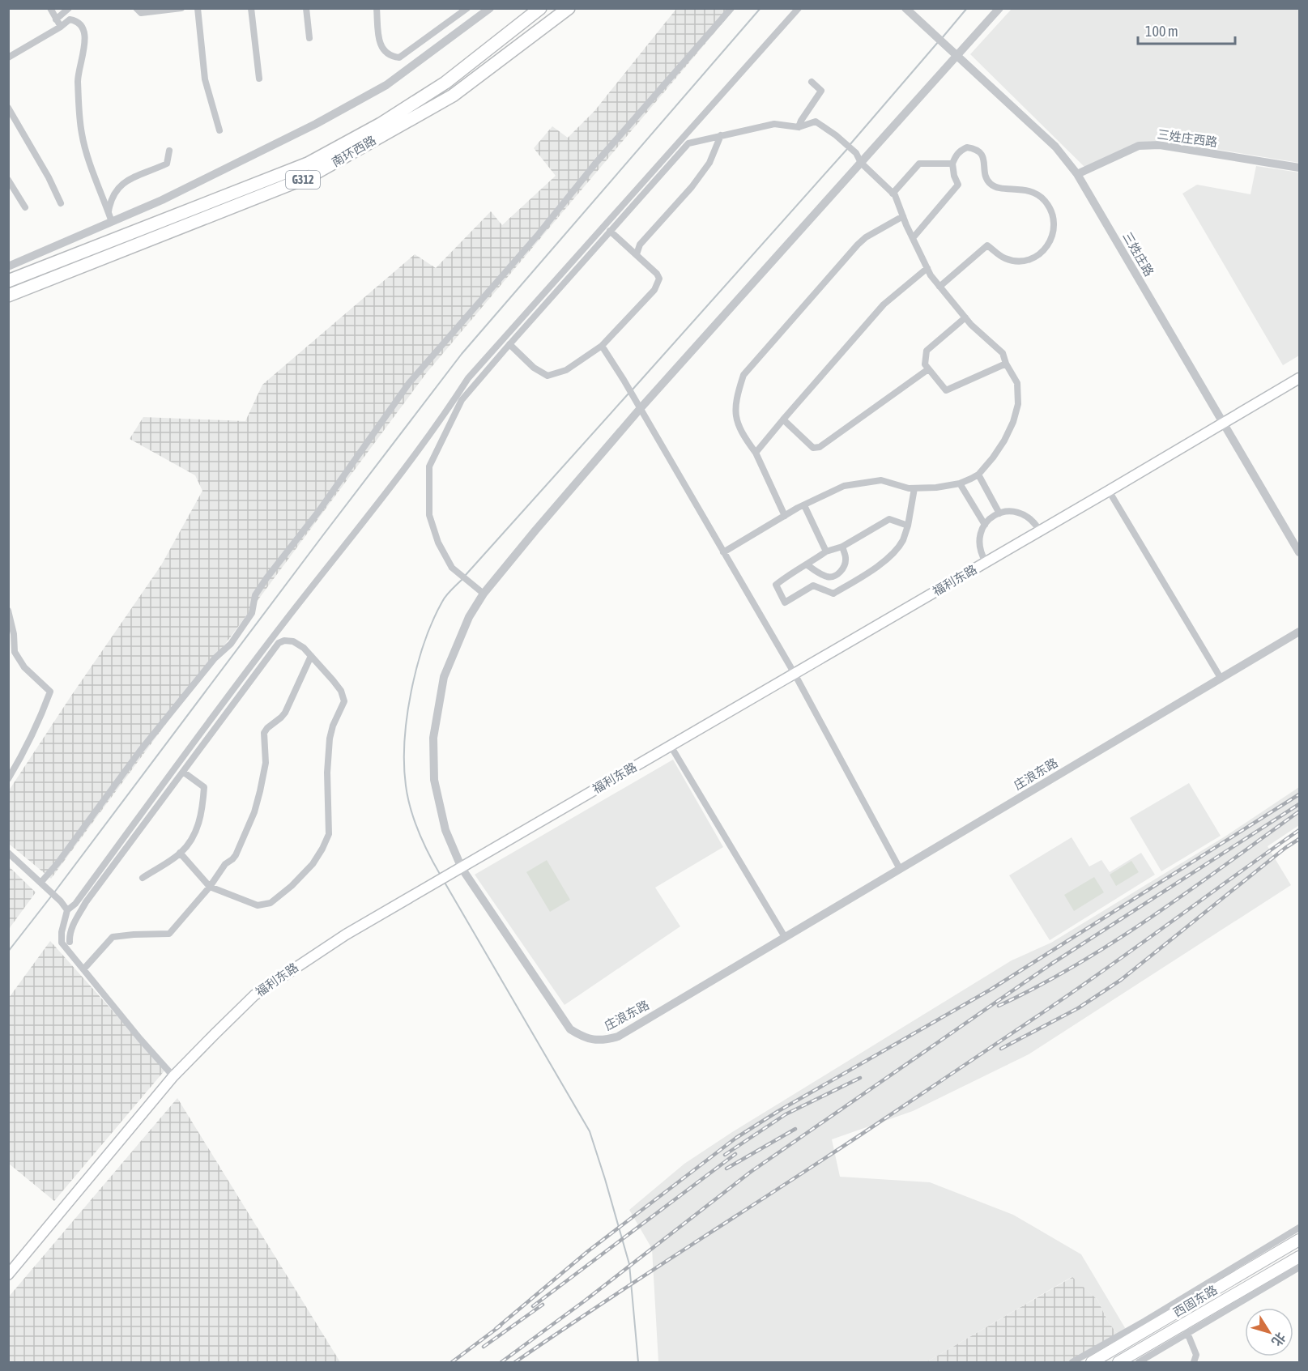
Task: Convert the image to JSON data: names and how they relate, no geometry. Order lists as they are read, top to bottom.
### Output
{
  "streets": {
    "highway": ["南环西路", "G312"],
    "main road": ["福利东路", "西固东路"],
    "street": ["三姓庄西路", "三姓庄路", "庄浪东路"]
  },
  "crossings": [
    ["三姓庄西路", "三姓庄路"],
    ["三姓庄路", "福利东路"],
    ["福利东路", "庄浪东路"]
  ],
  "scale_bar": "100 m",
  "north": "bottom right"
}
